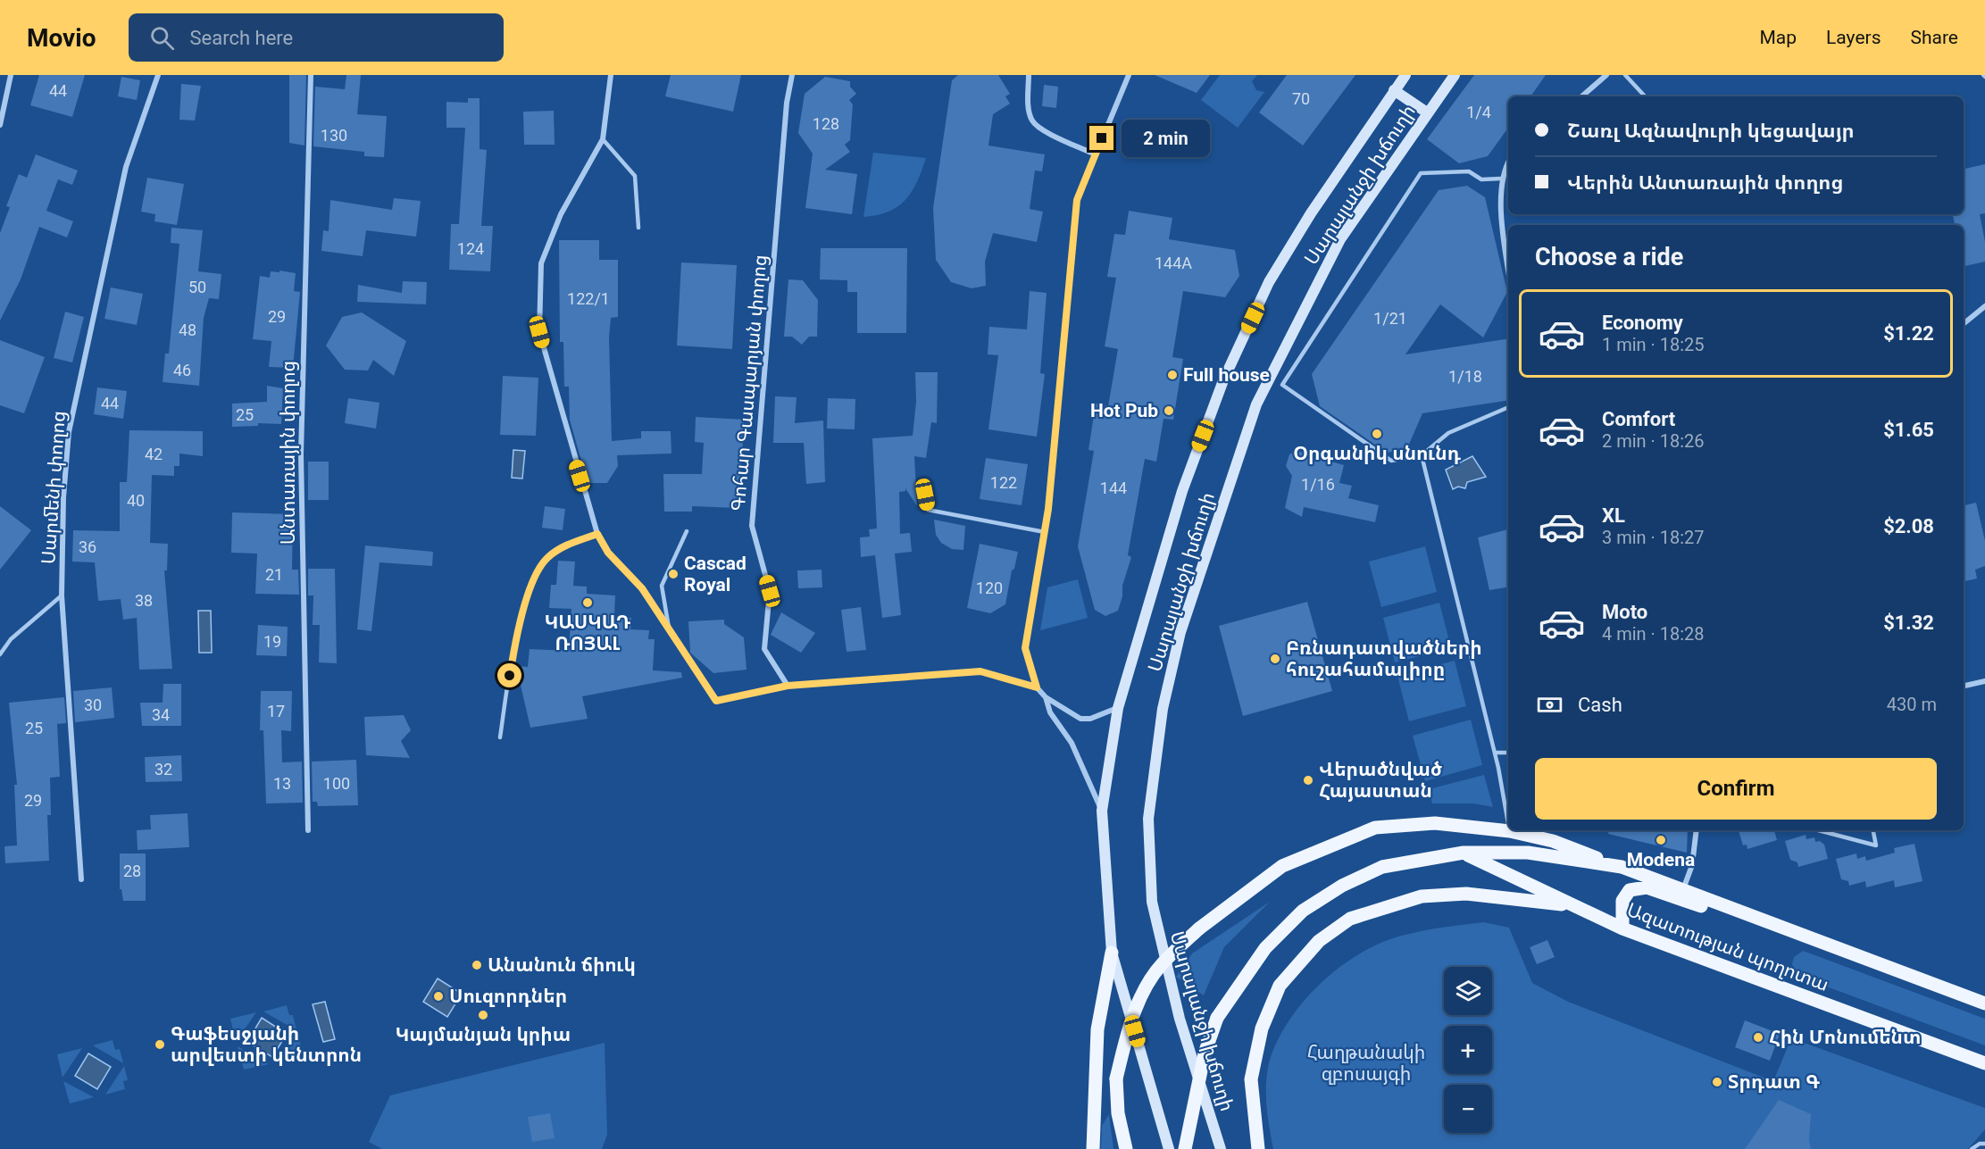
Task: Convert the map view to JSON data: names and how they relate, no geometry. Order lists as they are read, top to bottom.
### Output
{
  "streets": {
    "main road": ["Սարալանջի խճուղի", "Ազատության պողոտա"],
    "street": ["Գոհար Գասպարյան փողոց", "Անտառային փողոց", "Սարմենի փողոց"]
  },
  "parks": ["Հաղթանակի զբոսայգի"],
  "places": [
    "Full house",
    "Hot Pub",
    "Օրգանիկ սնունդ",
    "Cascad Royal",
    "ԿԱՍԿԱԴ ՌՈՅԱԼ",
    "Բռնադատվածների հուշահամալիրը",
    "Վերածնված Հայաստան",
    "Modena",
    "Անանուն ճիուկ",
    "Սուզորդներ",
    "Կայմանյան կրիա",
    "Հին Մոնումենտ",
    "Գաֆեսջյանի արվեստի կենտրոն",
    "Տրդատ Գ"
  ],
  "house_numbers": [
    "44",
    "70",
    "1/4",
    "128",
    "130",
    "124",
    "144A",
    "50",
    "122/1",
    "29",
    "1/21",
    "48",
    "46",
    "1/18",
    "44",
    "25",
    "42",
    "122",
    "1/16",
    "144",
    "40",
    "36",
    "21",
    "120",
    "38",
    "19",
    "30",
    "17",
    "34",
    "25",
    "32",
    "13",
    "100",
    "29",
    "28"
  ],
  "page": {
    "header": "Movio",
    "search": "Search here",
    "nav": ["Map", "Layers", "Share"],
    "banner": ["Շառլ Ազնավուրի կեցավայր", "Վերին Անտառային փողոց"],
    "bubble": "2 min",
    "heading": "Choose a ride",
    "list": [
      {
        "name": "Economy",
        "note": "1 min · 18:25",
        "value": "$1.22"
      },
      {
        "name": "Comfort",
        "note": "2 min · 18:26",
        "value": "$1.65"
      },
      {
        "name": "XL",
        "note": "3 min · 18:27",
        "value": "$2.08"
      },
      {
        "name": "Moto",
        "note": "4 min · 18:28",
        "value": "$1.32"
      }
    ],
    "pay": ["Cash", "430 m"],
    "buttons": "Confirm",
    "map_buttons": ["+", "−"]
  }
}
